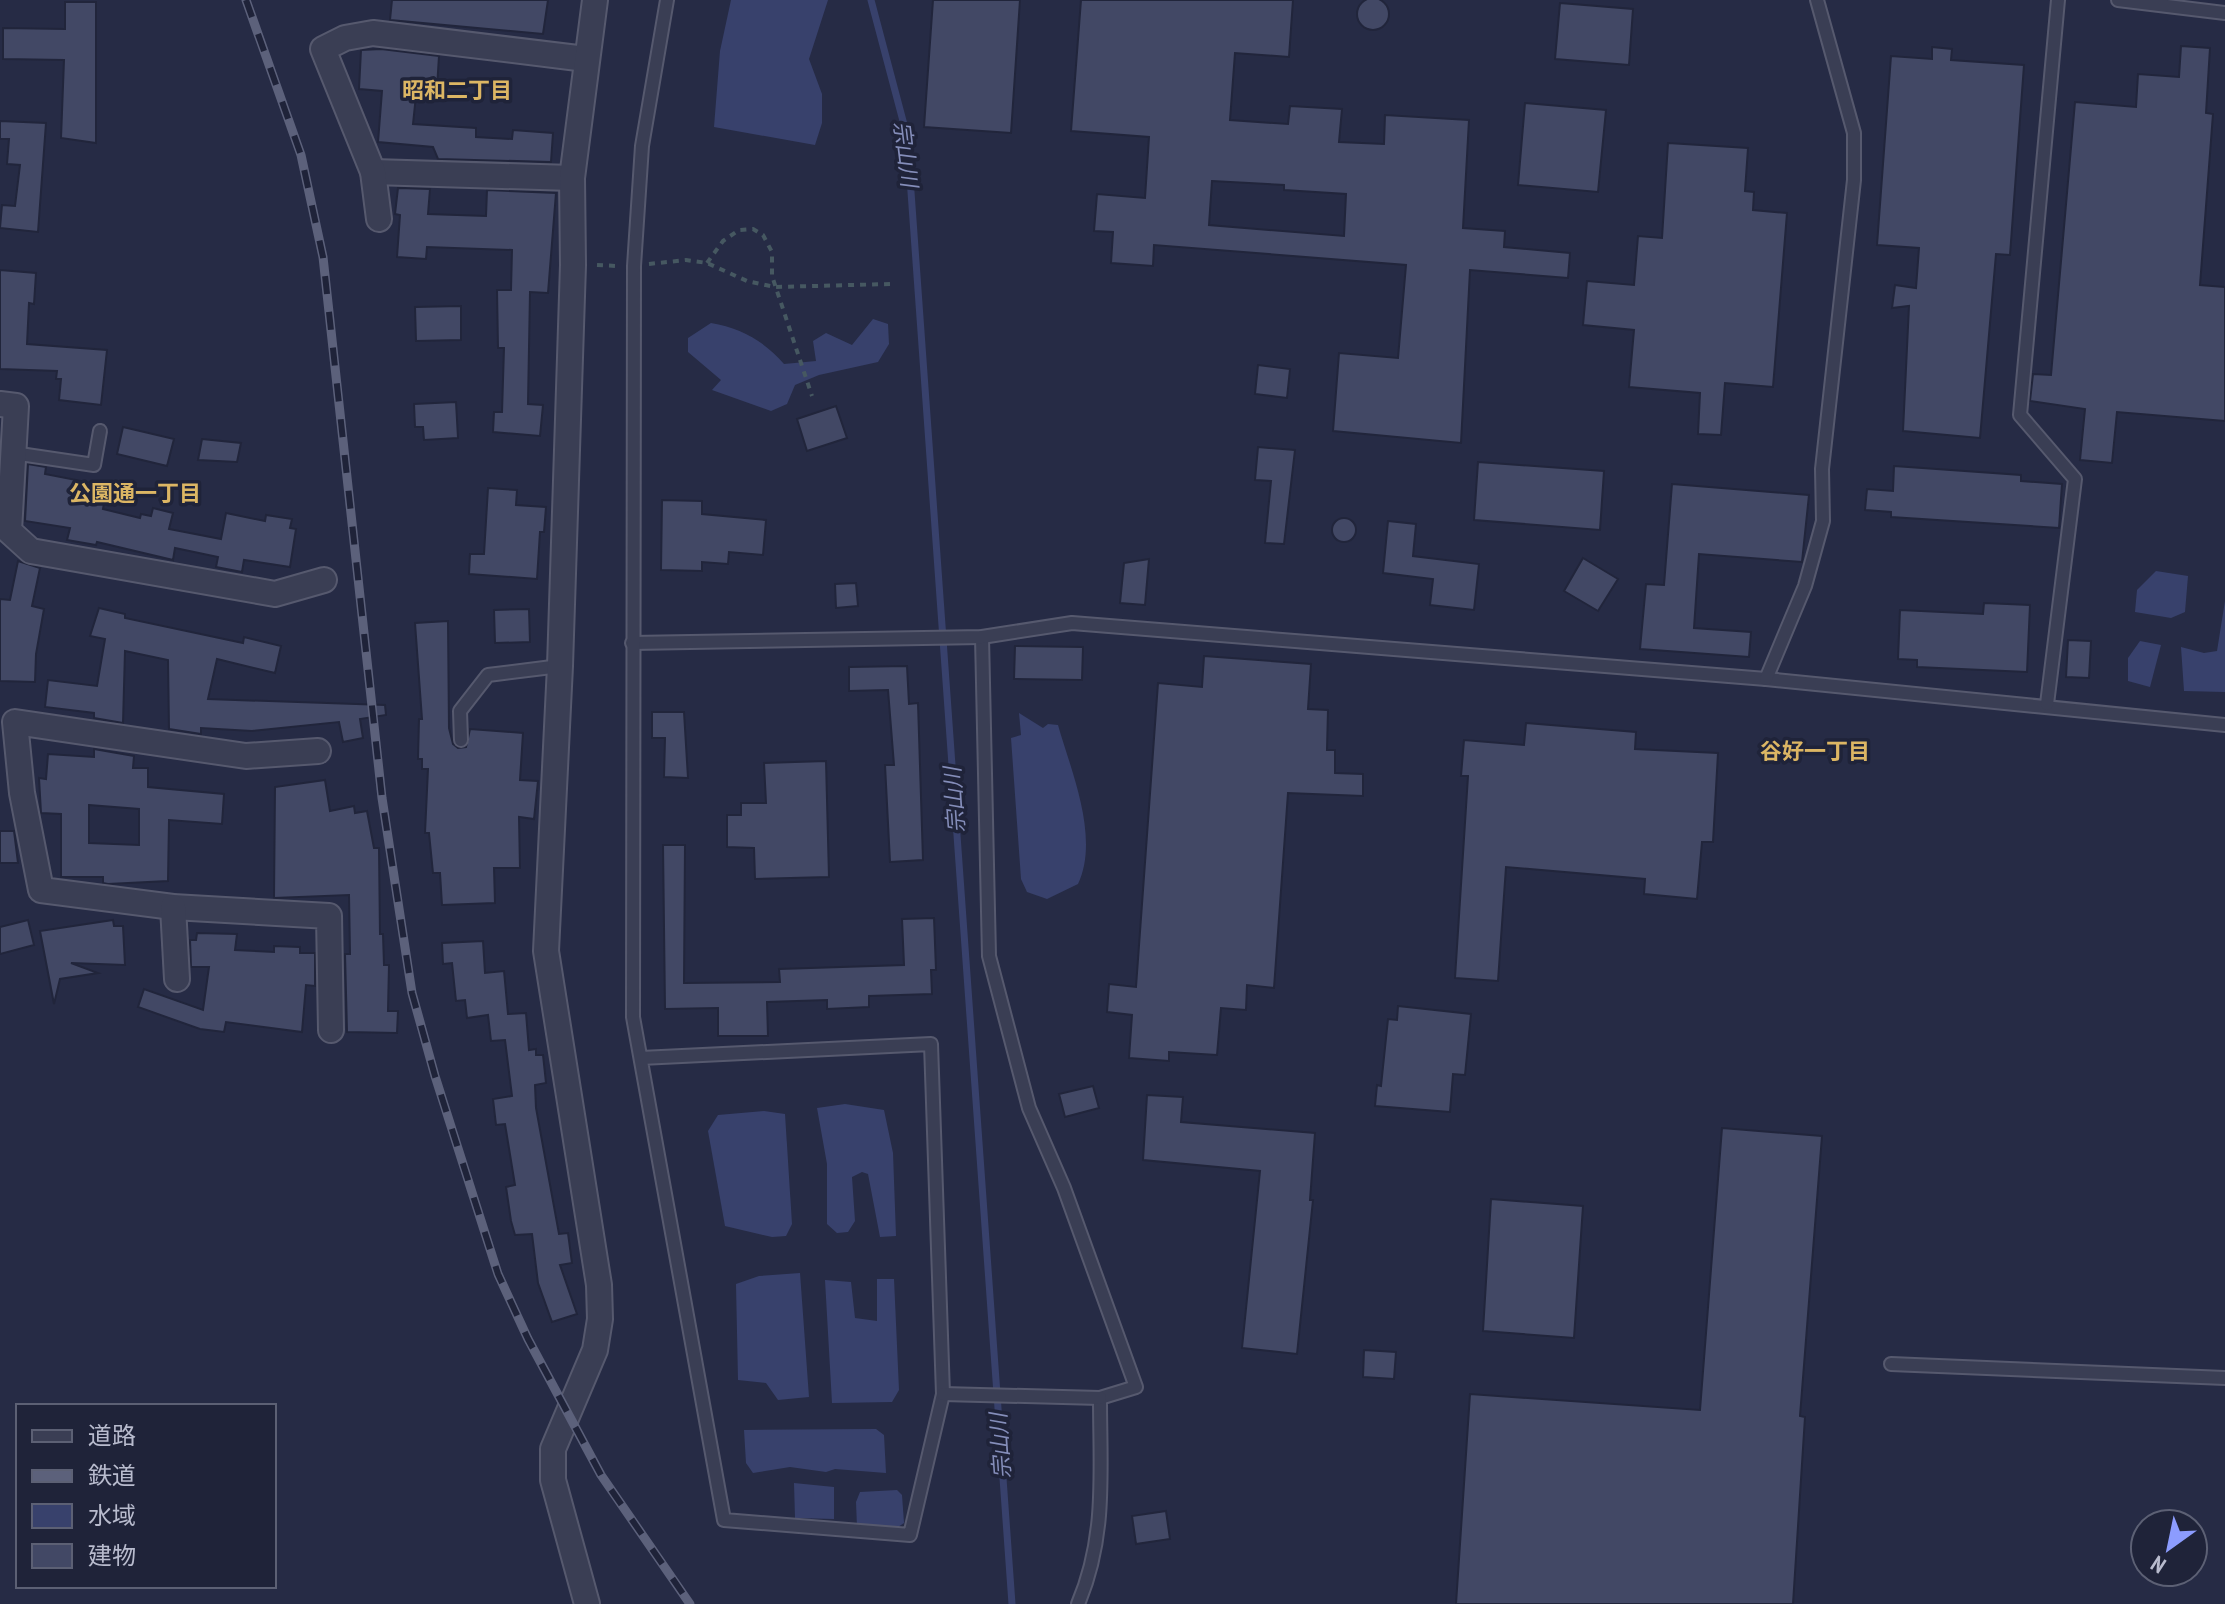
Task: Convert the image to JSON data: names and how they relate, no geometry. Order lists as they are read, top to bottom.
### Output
{
  "districts": ["昭和二丁目", "公園通一丁目", "谷好一丁目"],
  "water": ["宗山川"],
  "legend": [
    "道路",
    "鉄道",
    "水域",
    "建物"
  ],
  "north": "bottom left"
}
